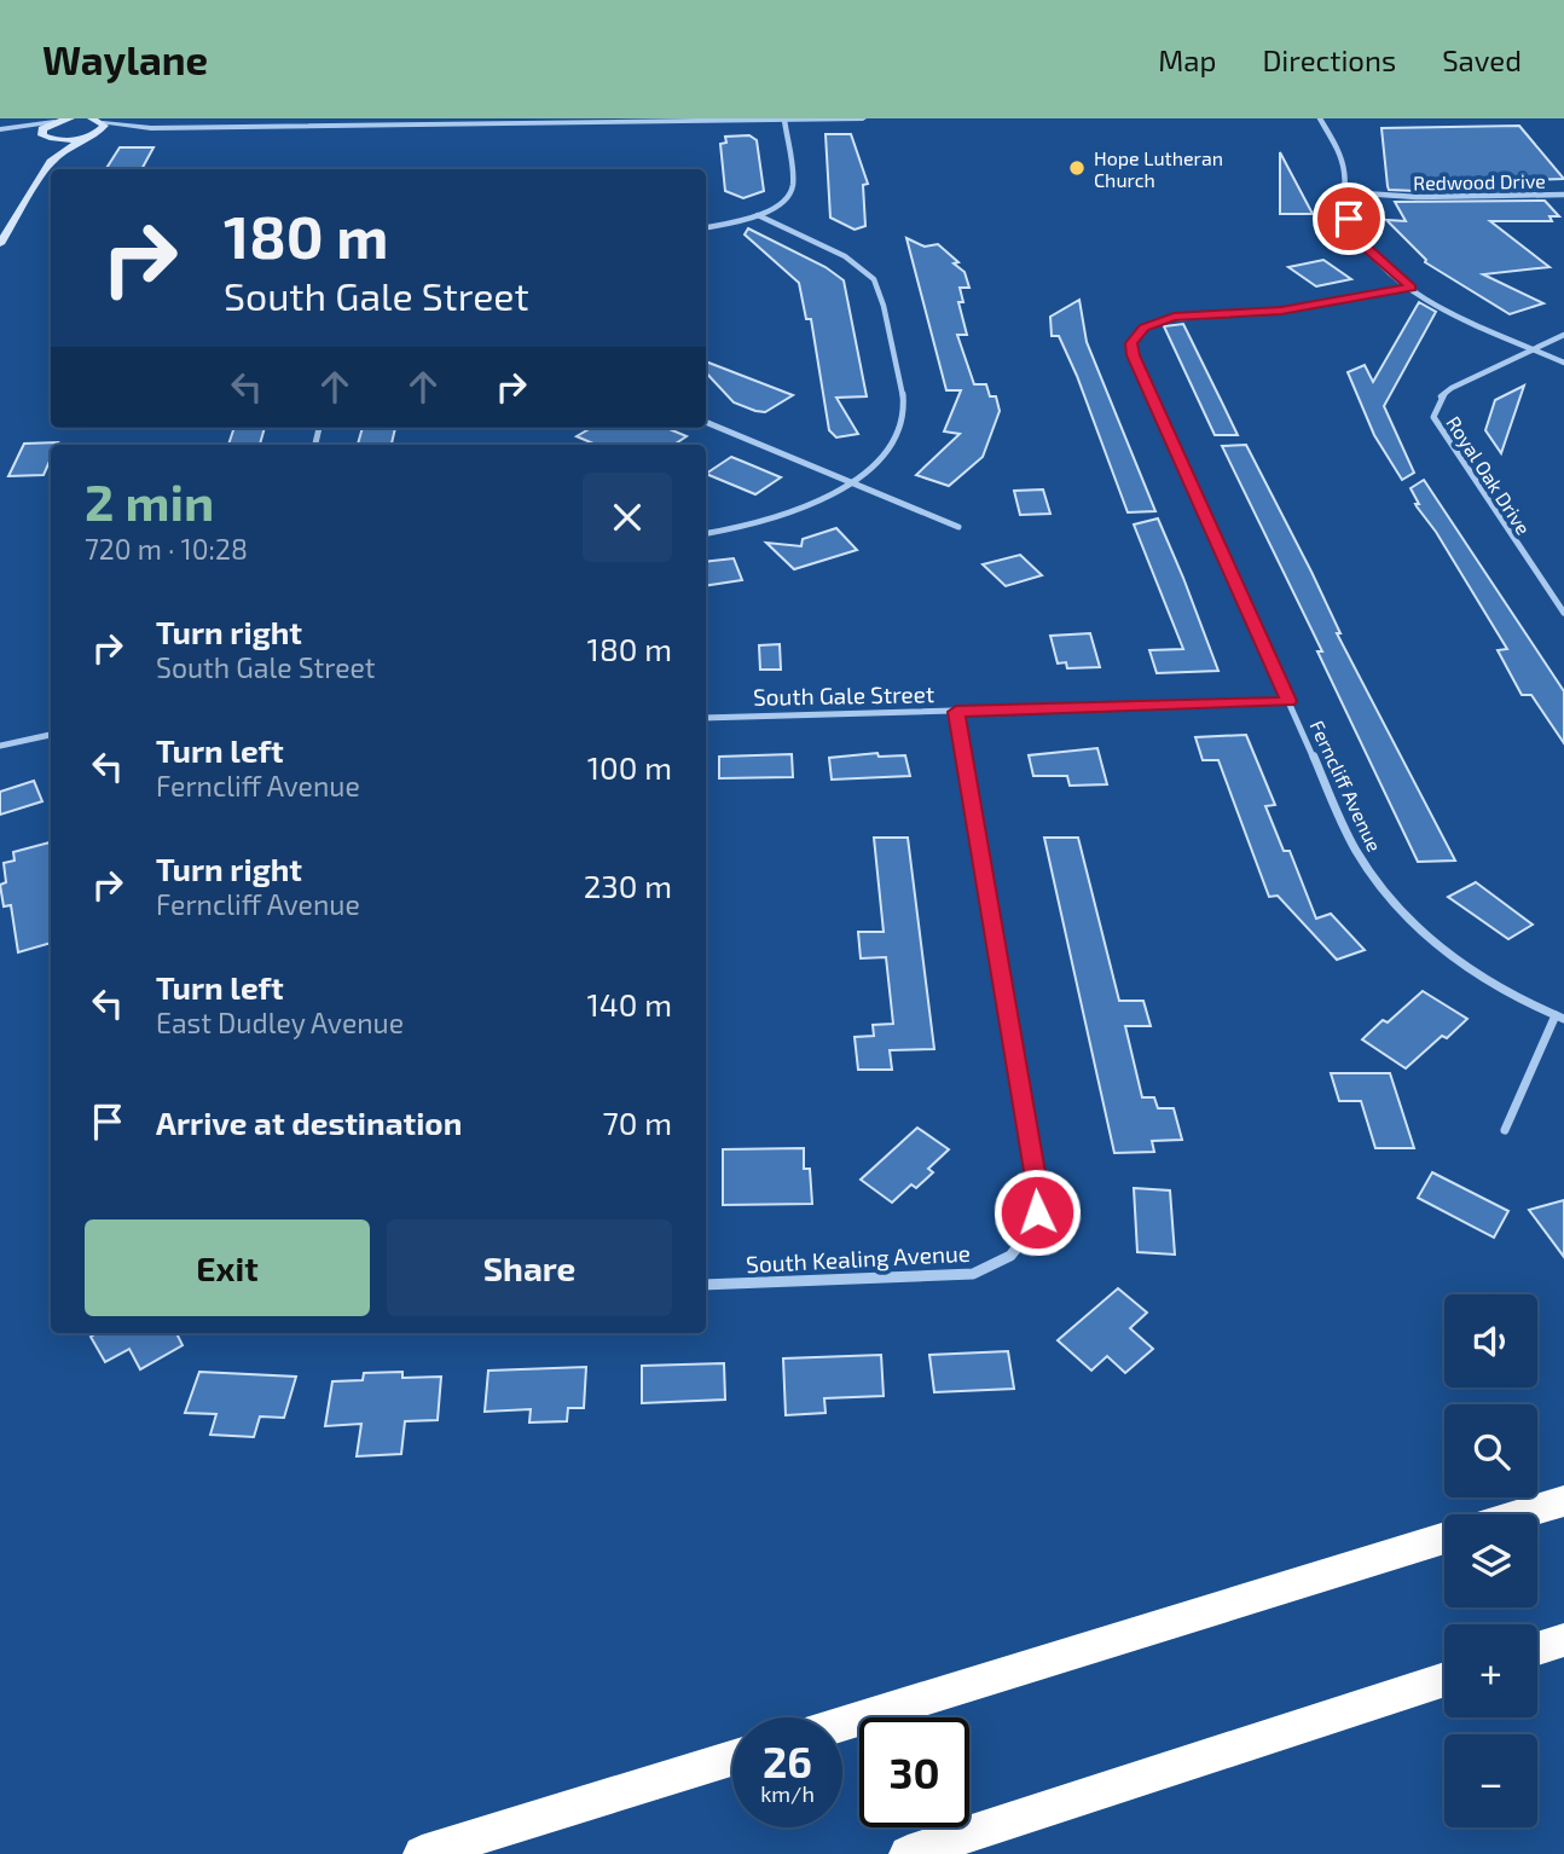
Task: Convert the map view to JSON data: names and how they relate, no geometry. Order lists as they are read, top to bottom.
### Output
{
  "streets": {
    "street": [
      "Redwood Drive",
      "Royal Oak Drive",
      "South Gale Street",
      "Ferncliff Avenue",
      "South Kealing Avenue"
    ]
  },
  "crossings": [
    ["South Gale Street", "Ferncliff Avenue"],
    ["South Gale Street", "South Kealing Avenue"]
  ],
  "places": ["Hope Lutheran Church"],
  "page": {
    "header": "Waylane",
    "nav": ["Map", "Directions", "Saved"],
    "turn": ["180 m", "South Gale Street"],
    "heading": ["2 min", "720 m · 10:28"],
    "list": [
      {
        "name": "Turn right",
        "note": "South Gale Street",
        "value": "180 m"
      },
      {
        "name": "Turn left",
        "note": "Ferncliff Avenue",
        "value": "100 m"
      },
      {
        "name": "Turn right",
        "note": "Ferncliff Avenue",
        "value": "230 m"
      },
      {
        "name": "Turn left",
        "note": "East Dudley Avenue",
        "value": "140 m"
      },
      {
        "name": "Arrive at destination",
        "value": "70 m"
      }
    ],
    "buttons": ["Exit", "Share"],
    "map_buttons": ["+", "−"],
    "speed": "26 km/h",
    "limit": "30"
  }
}
